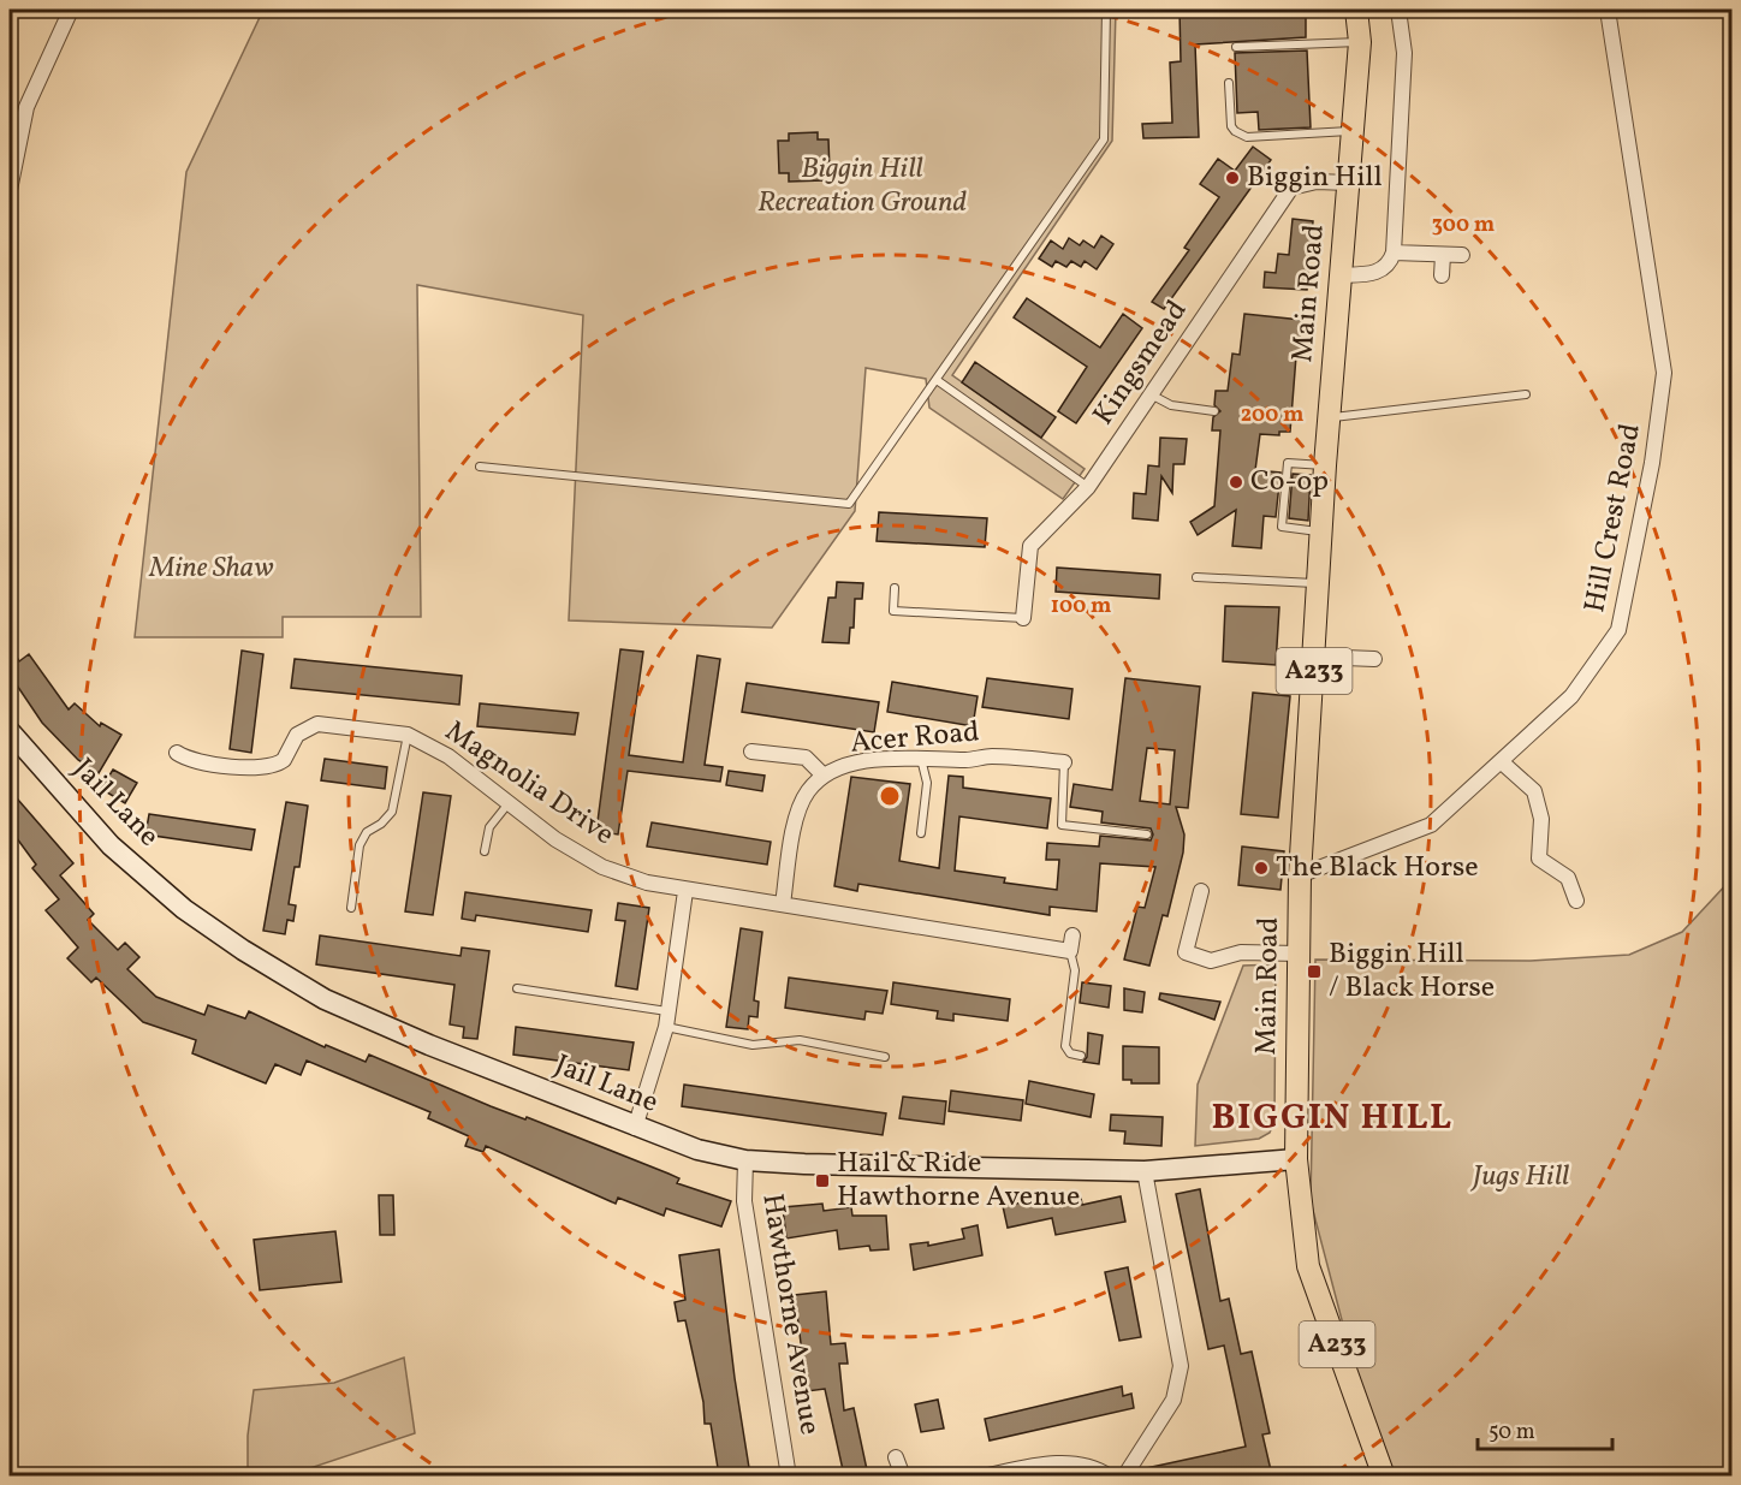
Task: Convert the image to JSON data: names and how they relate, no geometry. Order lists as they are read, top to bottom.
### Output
{
  "streets": {
    "main road": ["Main Road", "A233"],
    "street": [
      "Kingsmead",
      "Hill Crest Road",
      "Acer Road",
      "Magnolia Drive",
      "Jail Lane",
      "Hawthorne Avenue"
    ]
  },
  "crossings": [
    ["Main Road", "Kingsmead"],
    ["Main Road", "Hill Crest Road"],
    ["Main Road", "Jail Lane"],
    ["Acer Road", "Magnolia Drive"],
    ["Jail Lane", "Hawthorne Avenue"]
  ],
  "districts": ["BIGGIN HILL"],
  "parks": ["Biggin Hill Recreation Ground", "Mine Shaw", "Jugs Hill"],
  "places": {
    "other": ["Biggin Hill", "Co-op", "The Black Horse"],
    "transit": ["Biggin Hill / Black Horse", "Hail & Ride Hawthorne Avenue"]
  },
  "scale_bar": "50 m",
  "rings": ["300 m", "200 m", "100 m"]
}
